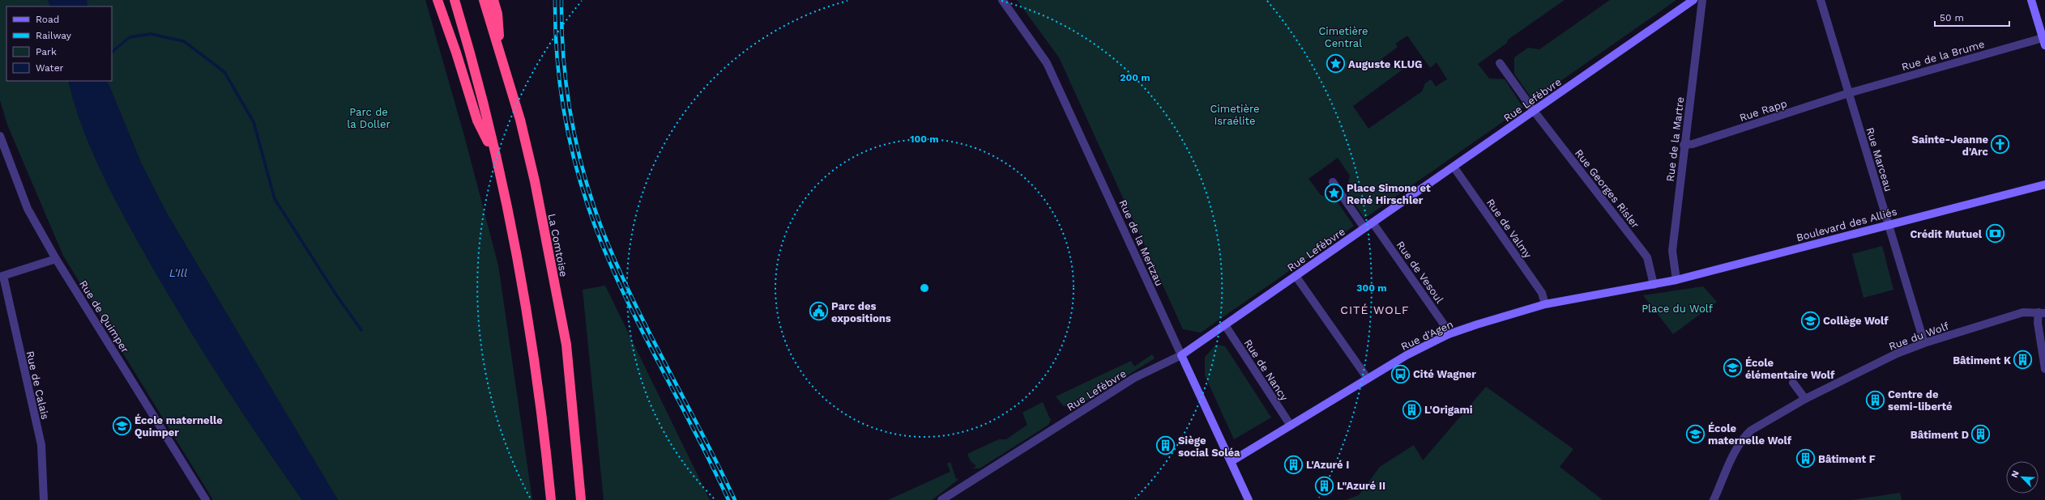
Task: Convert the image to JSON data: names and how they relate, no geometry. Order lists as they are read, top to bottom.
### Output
{
  "streets": {
    "highway": ["La Comtoise"],
    "main road": [
      "Rue Lefèbvre",
      "Boulevard des Alliés",
      "Rue de la Mertzau",
      "Rue d'Agen"
    ],
    "street": [
      "Rue de la Brume",
      "Rue Rapp",
      "Rue de la Martre",
      "Rue Marceau",
      "Rue Georges Risler",
      "Rue de Valmy",
      "Rue de Vesoul",
      "Rue de Quimper",
      "Rue du Wolf",
      "Rue de Nancy",
      "Rue de Calais"
    ]
  },
  "crossings": [
    ["Rue de la Brume", "Rue Rapp"],
    ["Rue de la Brume", "Rue Marceau"],
    ["Rue Lefèbvre", "Rue Georges Risler"],
    ["Rue Lefèbvre", "Rue de Valmy"],
    ["Rue Lefèbvre", "Rue de la Mertzau"],
    ["Rue Lefèbvre", "Rue de Vesoul"],
    ["Rue Lefèbvre", "Rue de Nancy"],
    ["Rue Rapp", "Rue de la Martre"],
    ["Rue Rapp", "Rue Marceau"],
    ["Rue de la Martre", "Boulevard des Alliés"],
    ["Rue Marceau", "Boulevard des Alliés"],
    ["Rue Marceau", "Rue du Wolf"],
    ["Rue Georges Risler", "Boulevard des Alliés"],
    ["Rue Georges Risler", "Rue d'Agen"],
    ["Boulevard des Alliés", "Rue d'Agen"],
    ["Rue de Valmy", "Rue d'Agen"],
    ["Rue de la Mertzau", "Rue d'Agen"],
    ["Rue de Vesoul", "Rue d'Agen"],
    ["Rue d'Agen", "Rue de Nancy"]
  ],
  "districts": ["CITÉ WOLF"],
  "water": ["L'Ill"],
  "parks": [
    "Cimetière Central",
    "Cimetière Israélite",
    "Parc de la Doller",
    "Place du Wolf"
  ],
  "places": {
    "place": ["Auguste KLUG", "Place Simone et René Hirschler"],
    "church": ["Sainte-Jeanne d'Arc"],
    "bank": ["Crédit Mutuel"],
    "public building": ["Parc des expositions"],
    "school or university": [
      "Collège Wolf",
      "École élémentaire Wolf",
      "École maternelle Quimper",
      "École maternelle Wolf"
    ],
    "building": [
      "Bâtiment K",
      "Centre de semi-liberté",
      "L'Origami",
      "Bâtiment D",
      "Siège social Soléa",
      "Bâtiment F",
      "L'Azuré I",
      "L\"Azuré II"
    ],
    "bus stop": ["Cité Wagner"]
  },
  "legend": [
    "Road",
    "Railway",
    "Park",
    "Water"
  ],
  "scale_bar": "50 m",
  "north": "top left",
  "rings": ["200 m", "100 m", "300 m"]
}
